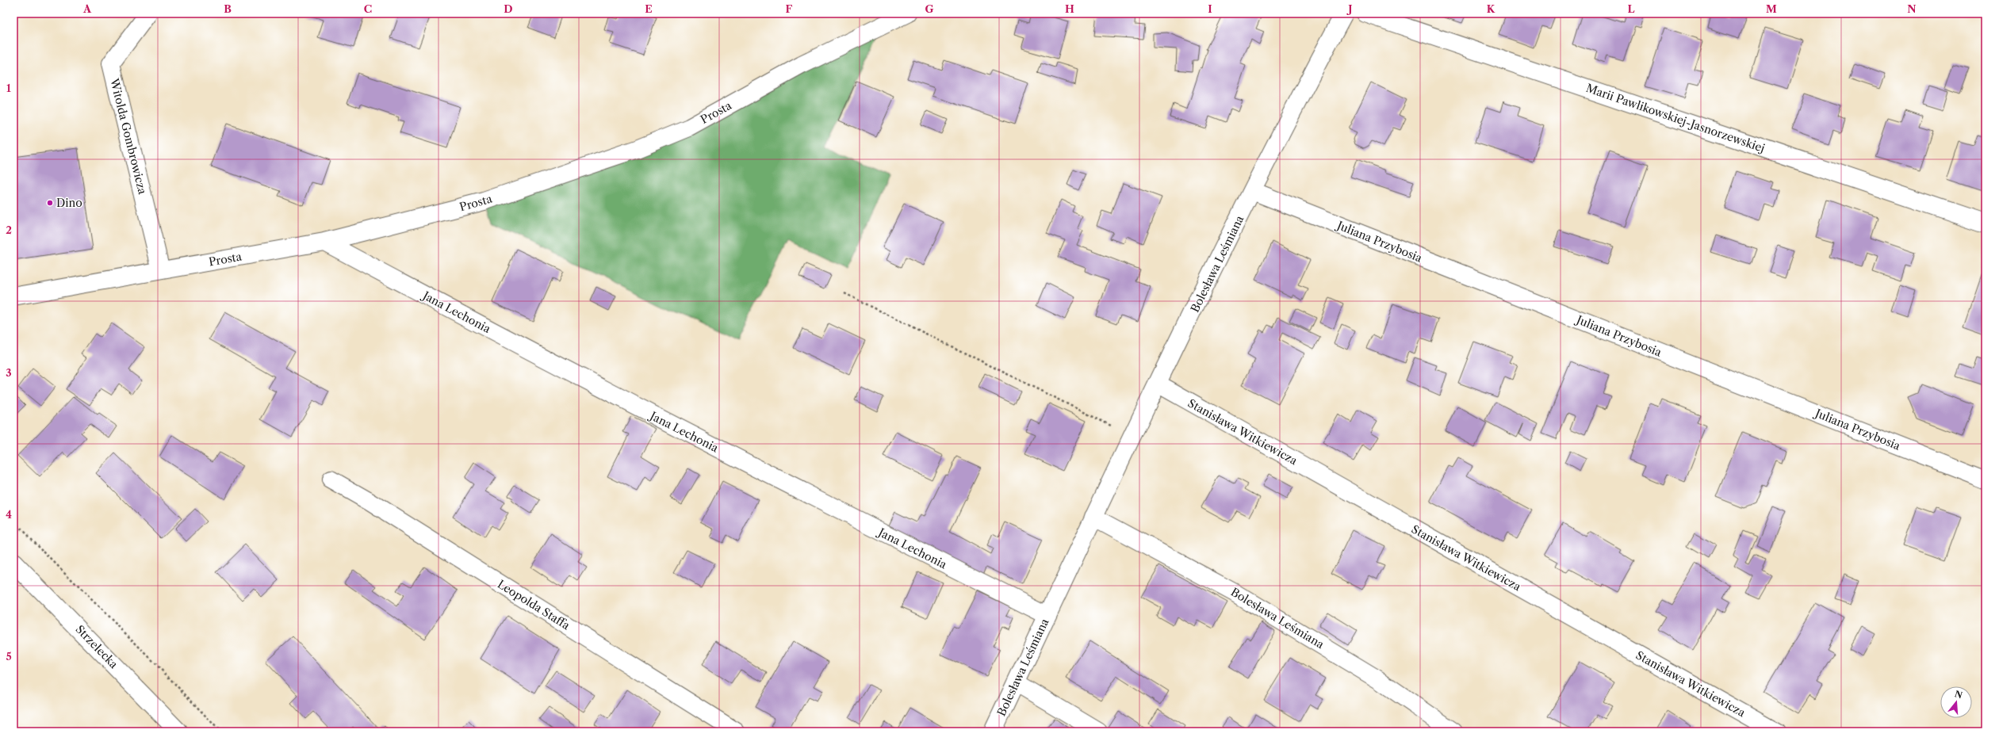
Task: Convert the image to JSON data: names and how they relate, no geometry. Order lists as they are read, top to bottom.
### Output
{
  "streets": {
    "street": [
      "Prosta",
      "Marii Pawlikowskiej-Jasnorzewskiej",
      "Witolda Gombrowicza",
      "Juliana Przybosia",
      "Bolesława Leśmiana",
      "Jana Lechonia",
      "Stanisława Witkiewicza",
      "Leopolda Staffa",
      "Strzelecka"
    ]
  },
  "crossings": [
    ["Prosta", "Witolda Gombrowicza"],
    ["Prosta", "Jana Lechonia"],
    ["Juliana Przybosia", "Bolesława Leśmiana"],
    ["Bolesława Leśmiana", "Jana Lechonia"],
    ["Bolesława Leśmiana", "Stanisława Witkiewicza"]
  ],
  "places": ["Dino"],
  "north": "top",
  "grid": {
    "columns": [
      "A",
      "B",
      "C",
      "D",
      "E",
      "F",
      "G",
      "H",
      "I",
      "J",
      "K",
      "L",
      "M",
      "N"
    ],
    "rows": [
      "1",
      "2",
      "3",
      "4",
      "5"
    ]
  }
}
